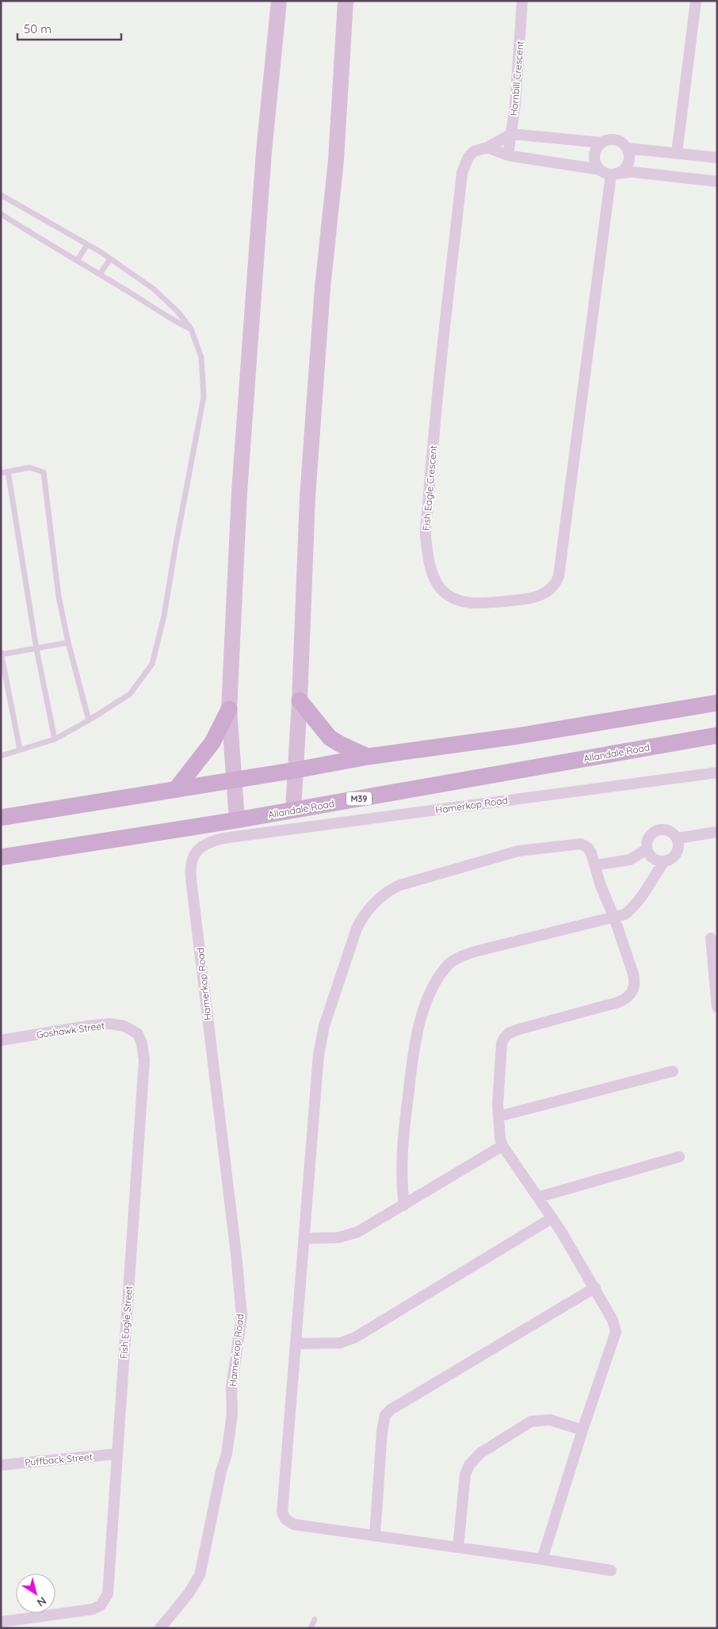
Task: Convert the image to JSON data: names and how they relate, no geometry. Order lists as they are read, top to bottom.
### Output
{
  "streets": {
    "main road": ["Allandale Road", "M39"],
    "street": [
      "Hornbill Crescent",
      "Fish Eagle Crescent",
      "Hamerkop Road",
      "Goshawk Street",
      "Fish Eagle Street",
      "Puffback Street"
    ]
  },
  "crossings": [
    ["Hornbill Crescent", "Fish Eagle Crescent"],
    ["Goshawk Street", "Fish Eagle Street"],
    ["Fish Eagle Street", "Puffback Street"]
  ],
  "scale_bar": "50 m",
  "north": "bottom right"
}
